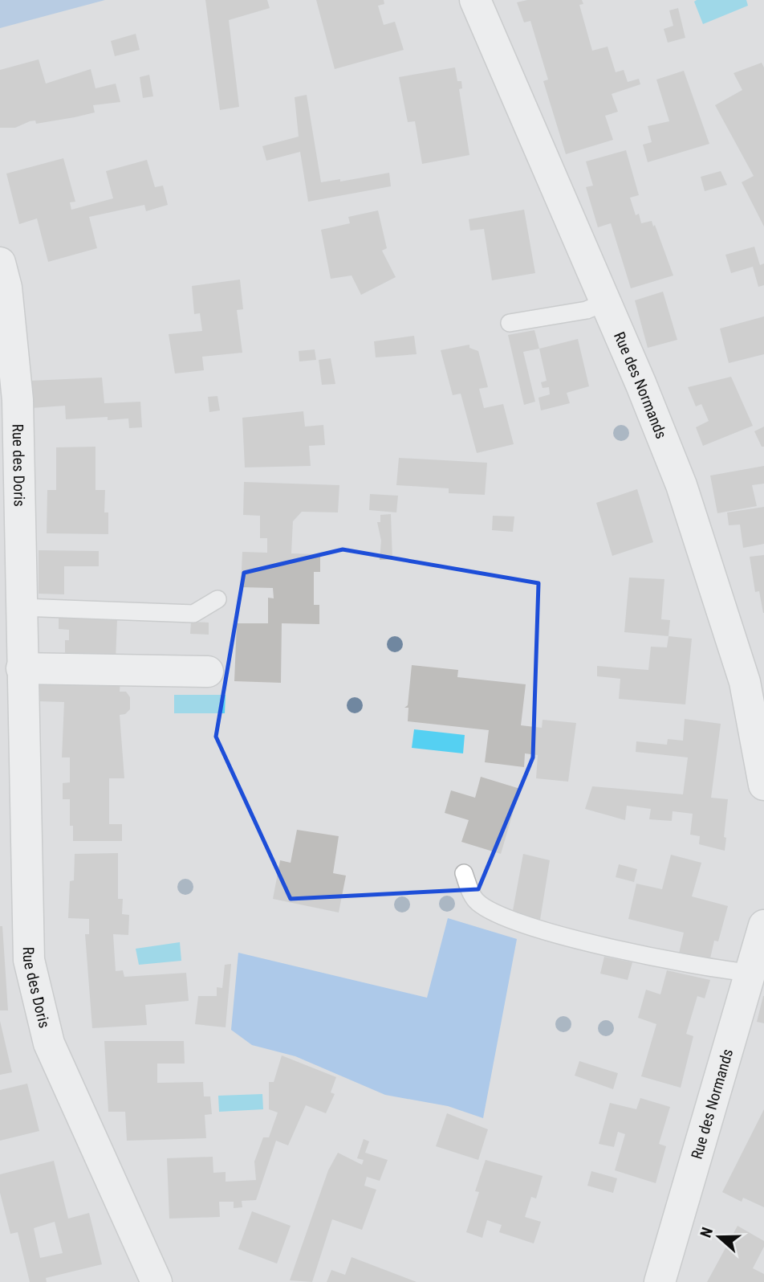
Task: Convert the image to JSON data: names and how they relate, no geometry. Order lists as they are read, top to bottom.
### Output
{
  "streets": {
    "street": ["Rue des Normands", "Rue des Doris"]
  },
  "north": "left"
}
